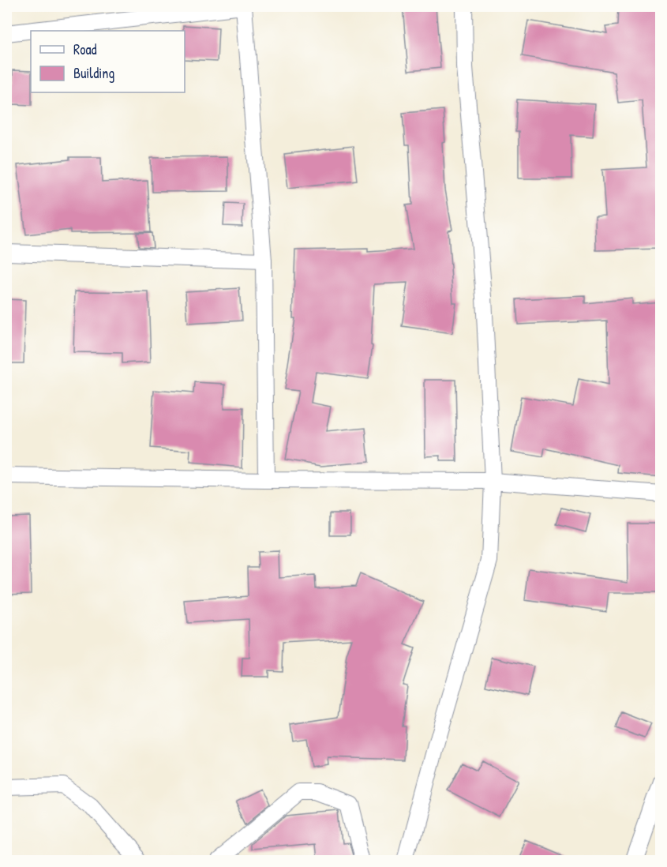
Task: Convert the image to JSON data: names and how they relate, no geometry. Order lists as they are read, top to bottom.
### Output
{
  "legend": ["Road", "Building"]
}
